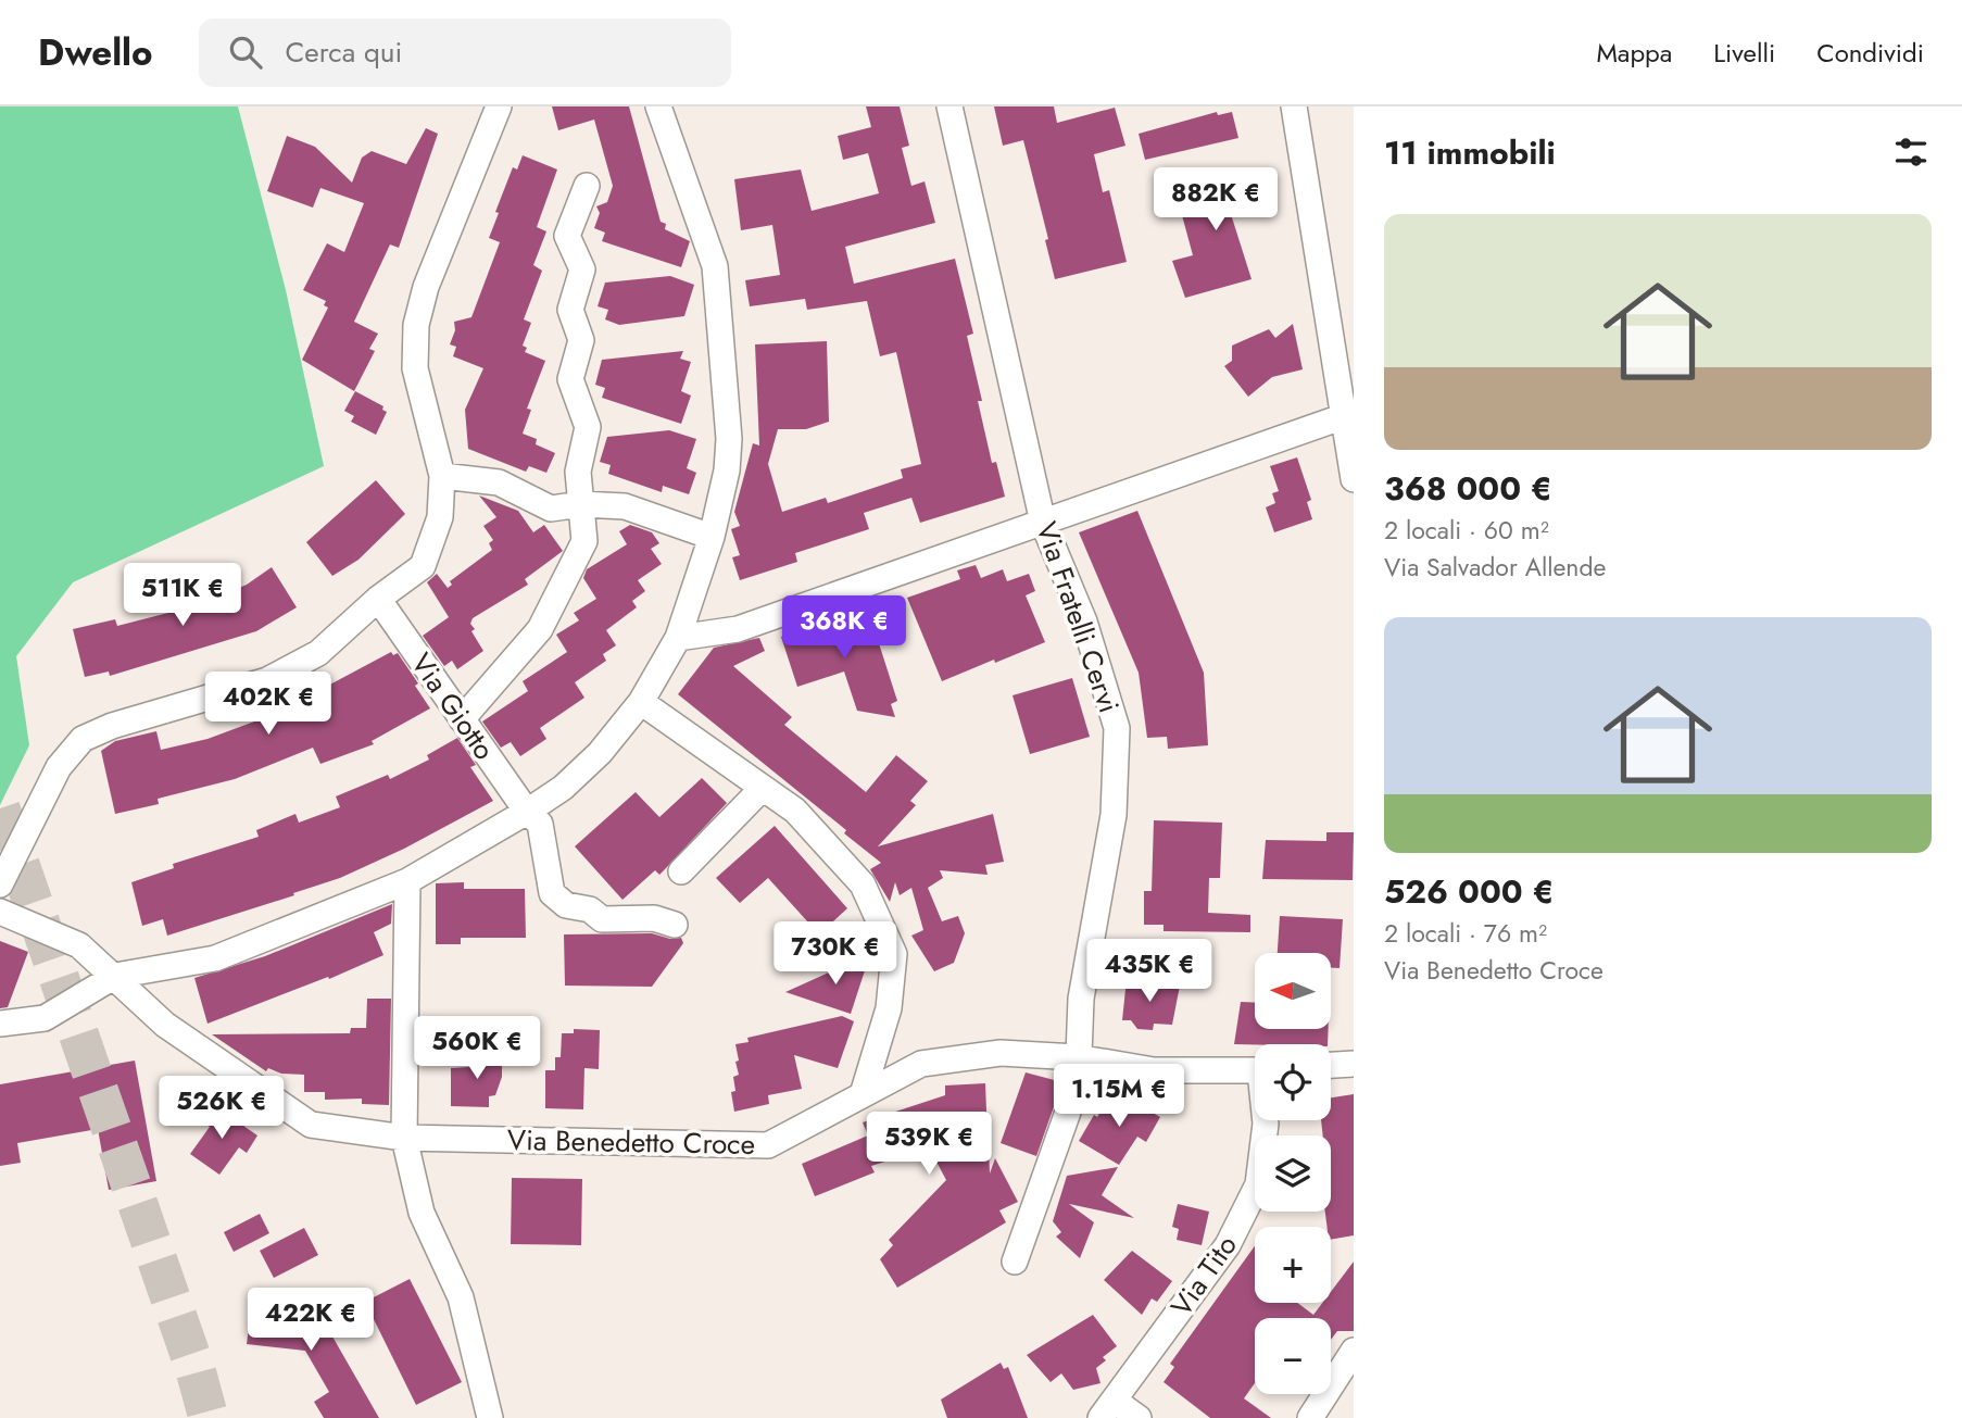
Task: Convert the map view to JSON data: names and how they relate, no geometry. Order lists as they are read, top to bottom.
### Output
{
  "streets": {
    "street": [
      "Via Fratelli Cervi",
      "Via Giotto",
      "Via Benedetto Croce",
      "Via Tito"
    ]
  },
  "crossings": [
    ["Via Fratelli Cervi", "Via Benedetto Croce"]
  ],
  "north": "left",
  "page": {
    "header": "Dwello",
    "search": "Cerca qui",
    "nav": ["Mappa", "Livelli", "Condividi"],
    "heading": "11 immobili",
    "price": [
      "882K €",
      "511K €",
      "368K €",
      "402K €",
      "730K €",
      "435K €",
      "560K €",
      "1.15M €",
      "526K €",
      "539K €",
      "422K €"
    ],
    "list": [
      {
        "name": "368 000 €",
        "note": "2 locali · 60 m² · Via Salvador Allende"
      },
      {
        "name": "526 000 €",
        "note": "2 locali · 76 m² · Via Benedetto Croce"
      }
    ],
    "map_buttons": ["+", "−"]
  }
}
